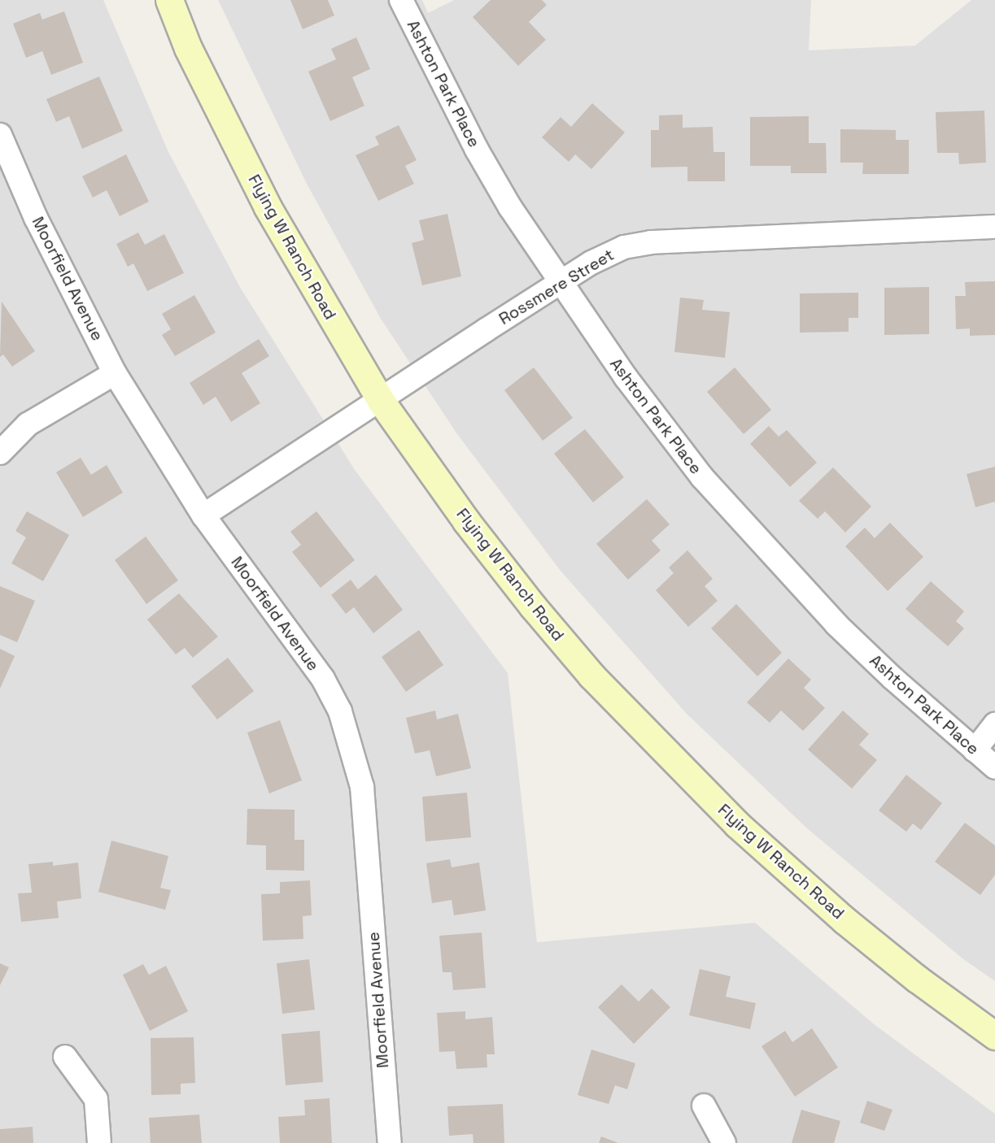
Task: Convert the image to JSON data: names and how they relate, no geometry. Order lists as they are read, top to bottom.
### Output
{
  "streets": {
    "street": [
      "Ashton Park Place",
      "Flying W Ranch Road",
      "Moorfield Avenue",
      "Rossmere Street"
    ]
  },
  "crossings": [
    ["Ashton Park Place", "Rossmere Street"],
    ["Flying W Ranch Road", "Rossmere Street"],
    ["Moorfield Avenue", "Rossmere Street"]
  ]
}
